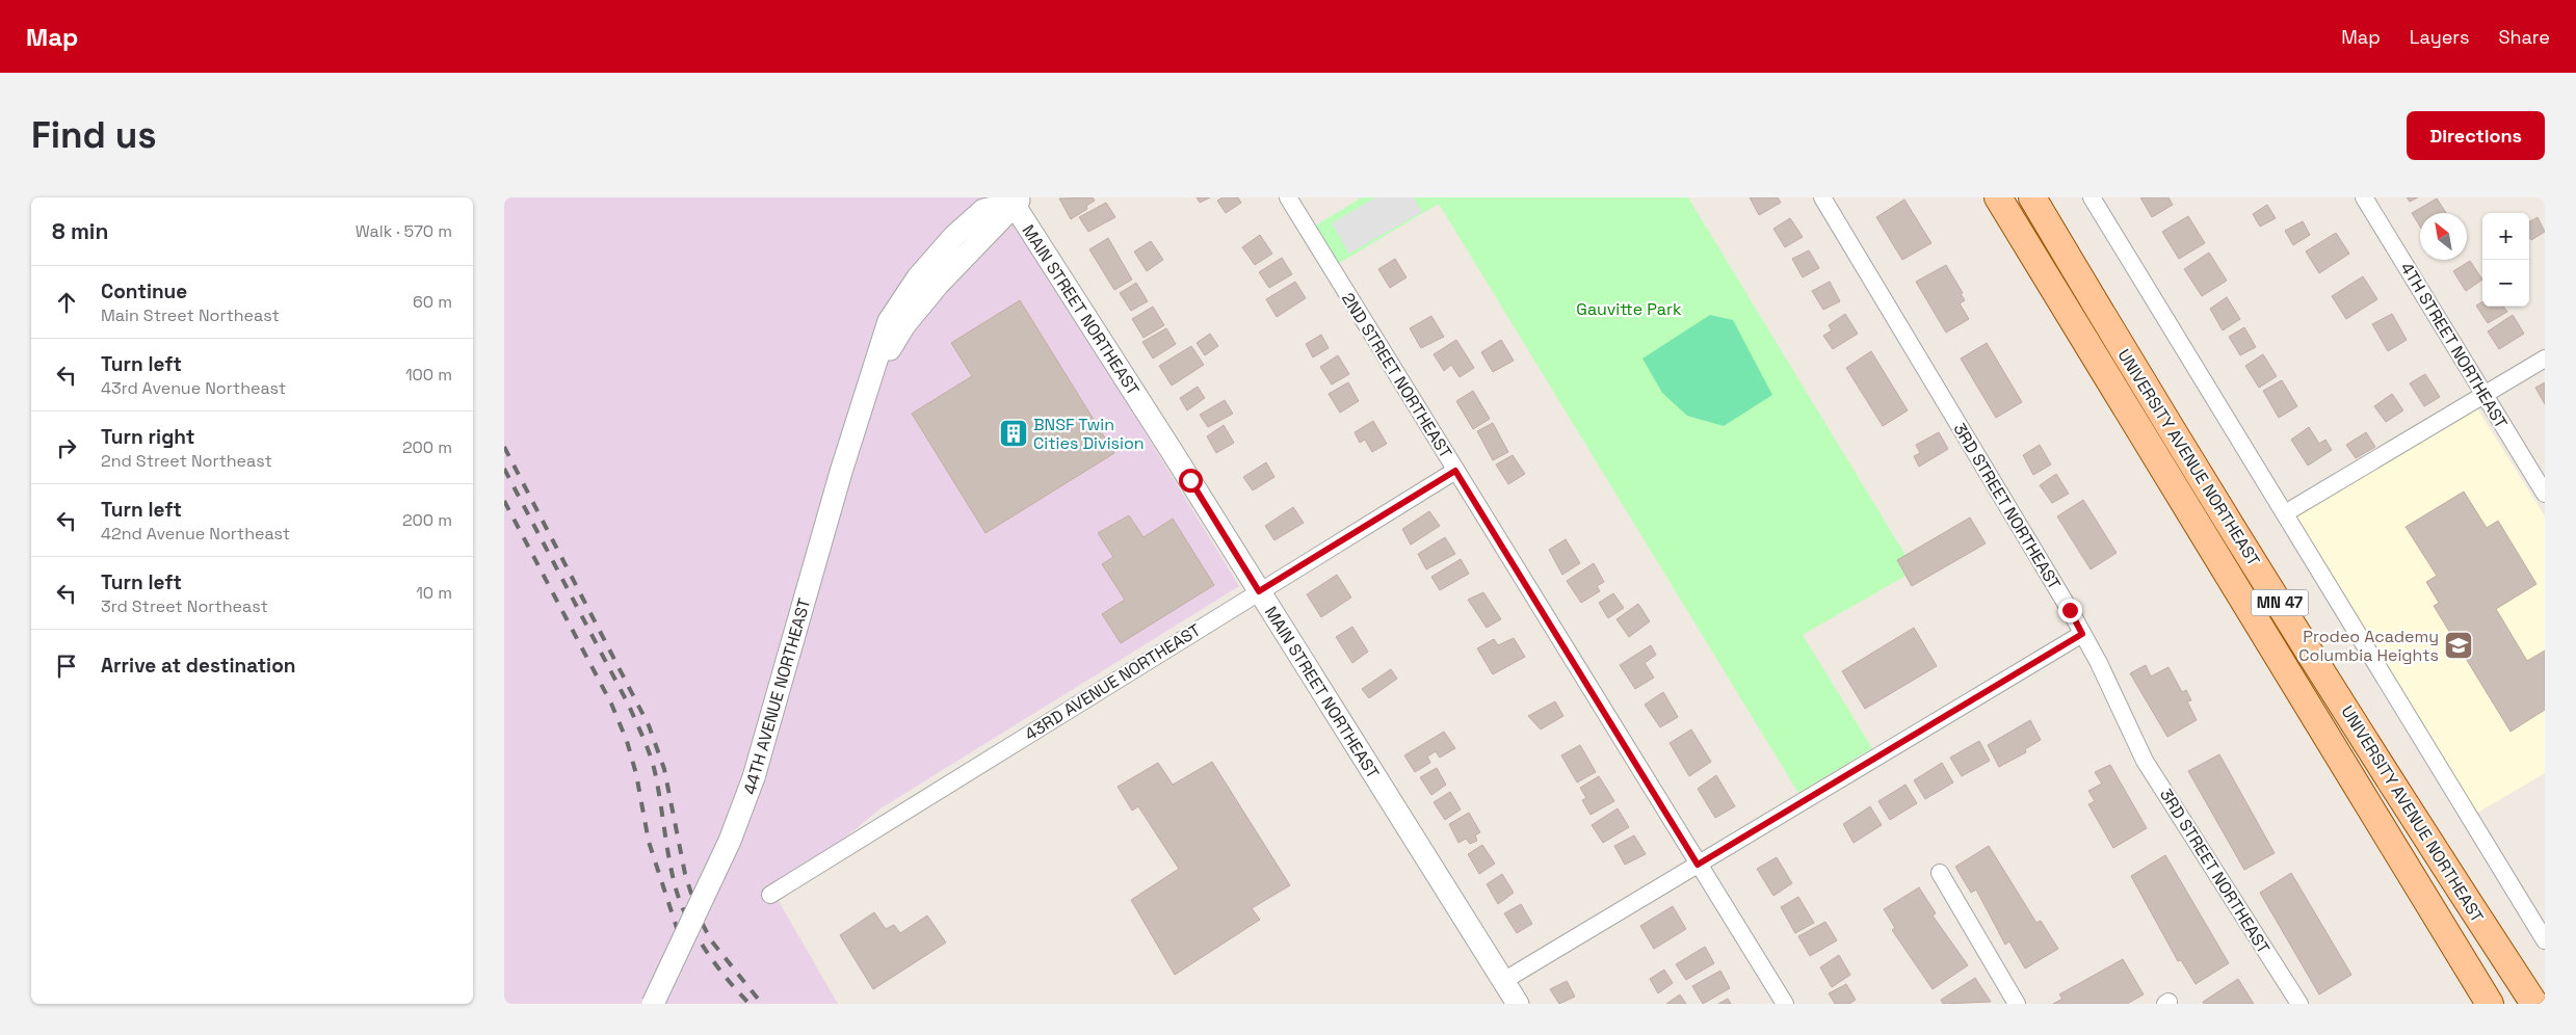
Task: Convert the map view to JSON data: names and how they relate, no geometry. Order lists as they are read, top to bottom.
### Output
{
  "streets": {
    "main road": ["UNIVERSITY AVENUE NORTHEAST", "MN 47"],
    "street": [
      "MAIN STREET NORTHEAST",
      "4TH STREET NORTHEAST",
      "2ND STREET NORTHEAST",
      "3RD STREET NORTHEAST",
      "43RD AVENUE NORTHEAST",
      "44TH AVENUE NORTHEAST"
    ]
  },
  "crossings": [
    ["MAIN STREET NORTHEAST", "43RD AVENUE NORTHEAST"],
    ["MAIN STREET NORTHEAST", "44TH AVENUE NORTHEAST"],
    ["2ND STREET NORTHEAST", "43RD AVENUE NORTHEAST"]
  ],
  "parks": ["Gauvitte Park"],
  "places": {
    "building": ["BNSF Twin Cities Division"],
    "school or university": ["Prodeo Academy Columbia Heights"]
  },
  "north": "top left",
  "page": {
    "header": "Map",
    "nav": ["Map", "Layers", "Share"],
    "buttons": "Directions",
    "title": "Find us",
    "heading": ["8 min", "Walk · 570 m"],
    "map_buttons": ["+", "−"],
    "list": [
      ["Continue", "Main Street Northeast", "60 m"],
      ["Turn left", "43rd Avenue Northeast", "100 m"],
      ["Turn right", "2nd Street Northeast", "200 m"],
      ["Turn left", "42nd Avenue Northeast", "200 m"],
      ["Turn left", "3rd Street Northeast", "10 m"],
      "Arrive at destination"
    ]
  }
}
